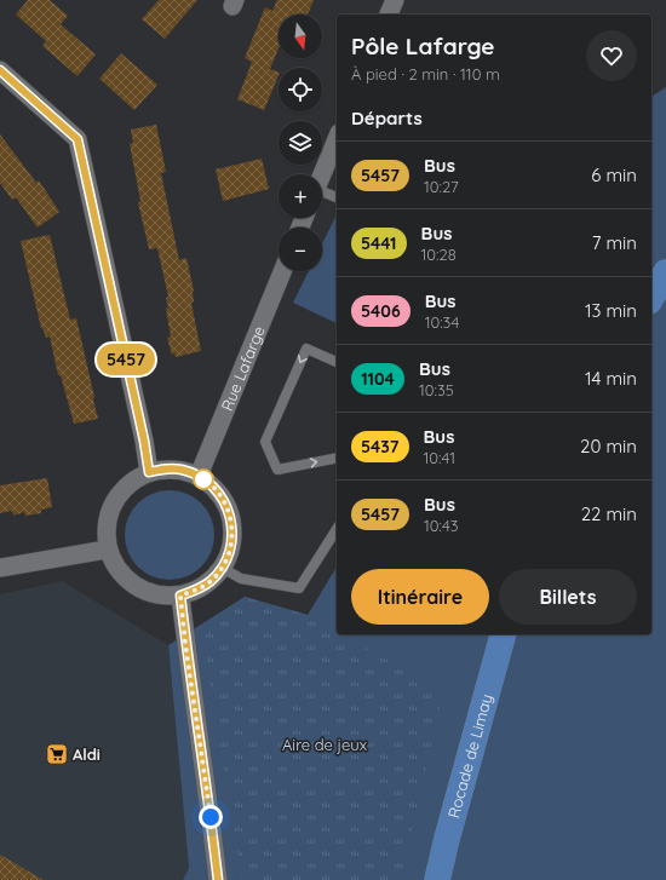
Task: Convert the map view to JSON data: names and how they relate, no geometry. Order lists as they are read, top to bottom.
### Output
{
  "streets": {
    "main road": ["Rocade de Limay"],
    "street": ["Rue Lafarge"]
  },
  "parks": ["Aire de jeux"],
  "places": {
    "supermarket": ["Aldi"]
  },
  "lines": ["bus line 5457"],
  "north": "bottom",
  "page": {
    "on_map": "5457",
    "map_buttons": ["+", "−"],
    "heading": [
      ["Pôle Lafarge", "À pied · 2 min · 110 m"],
      "Départs"
    ],
    "list": [
      {
        "mark": "5457",
        "name": "Bus",
        "note": "10:27",
        "value": "6 min"
      },
      {
        "mark": "5441",
        "name": "Bus",
        "note": "10:28",
        "value": "7 min"
      },
      {
        "mark": "5406",
        "name": "Bus",
        "note": "10:34",
        "value": "13 min"
      },
      {
        "mark": "1104",
        "name": "Bus",
        "note": "10:35",
        "value": "14 min"
      },
      {
        "mark": "5437",
        "name": "Bus",
        "note": "10:41",
        "value": "20 min"
      },
      {
        "mark": "5457",
        "name": "Bus",
        "note": "10:43",
        "value": "22 min"
      }
    ],
    "buttons": ["Itinéraire", "Billets"]
  }
}
